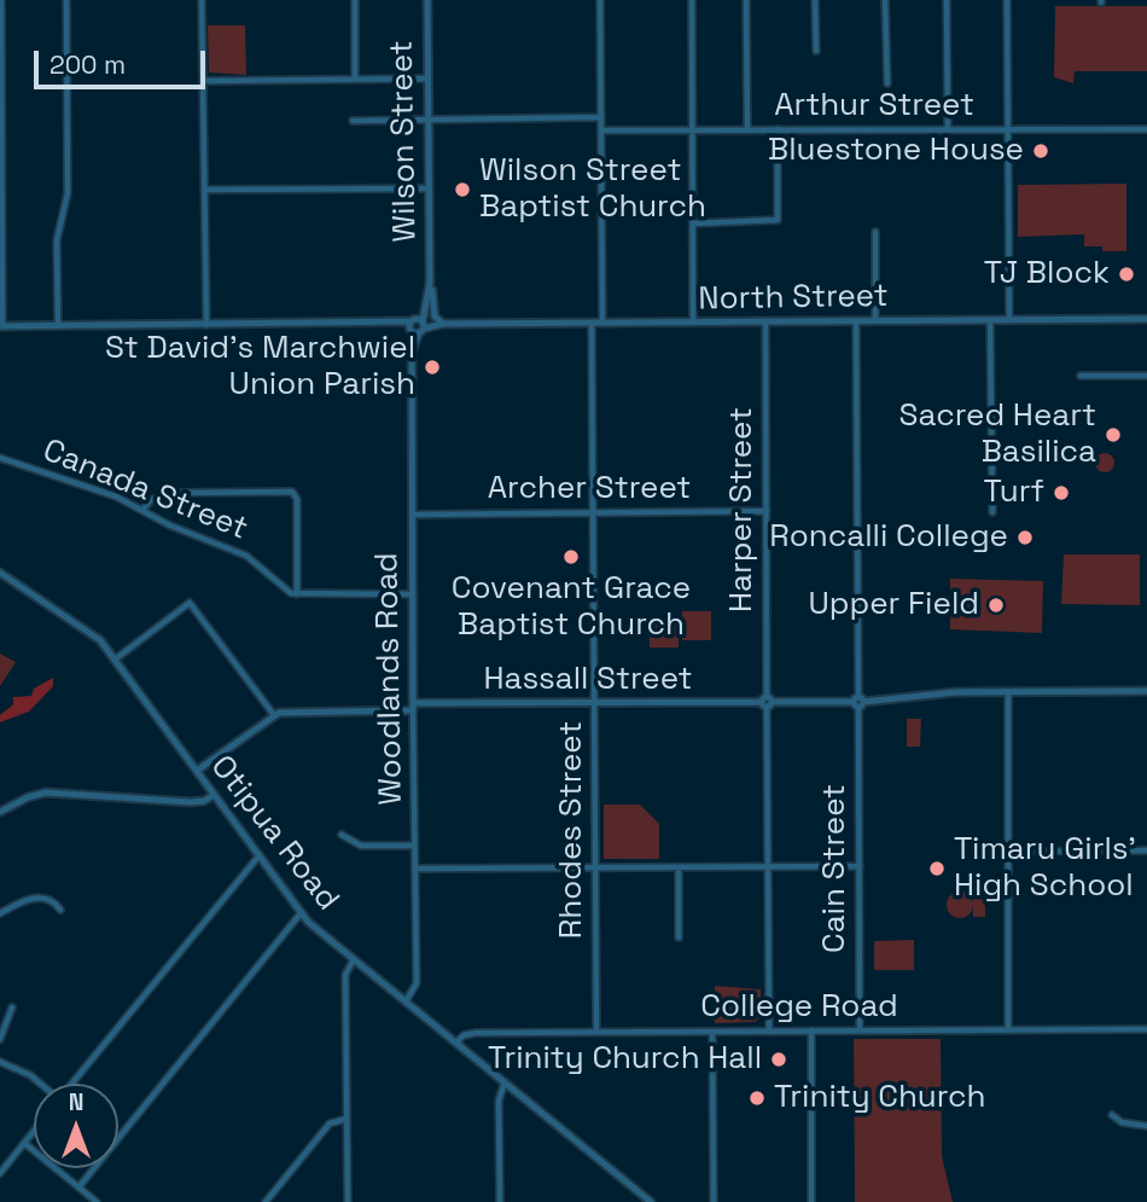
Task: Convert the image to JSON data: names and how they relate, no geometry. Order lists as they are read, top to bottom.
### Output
{
  "streets": {
    "street": [
      "Arthur Street",
      "Wilson Street",
      "North Street",
      "Archer Street",
      "Canada Street",
      "Harper Street",
      "Woodlands Road",
      "Hassall Street",
      "Rhodes Street",
      "Otipua Road",
      "Cain Street",
      "College Road"
    ]
  },
  "crossings": [
    ["Wilson Street", "North Street"],
    ["Wilson Street", "Woodlands Road"],
    ["North Street", "Harper Street"],
    ["North Street", "Woodlands Road"],
    ["North Street", "Rhodes Street"],
    ["North Street", "Cain Street"],
    ["Archer Street", "Harper Street"],
    ["Archer Street", "Woodlands Road"],
    ["Archer Street", "Rhodes Street"],
    ["Harper Street", "Hassall Street"],
    ["Harper Street", "College Road"],
    ["Woodlands Road", "Hassall Street"],
    ["Woodlands Road", "Otipua Road"],
    ["Hassall Street", "Rhodes Street"],
    ["Hassall Street", "Cain Street"],
    ["Rhodes Street", "College Road"],
    ["Otipua Road", "College Road"],
    ["Cain Street", "College Road"]
  ],
  "places": [
    "Bluestone House",
    "Wilson Street Baptist Church",
    "TJ Block",
    "St David's Marchwiel Union Parish",
    "Sacred Heart Basilica",
    "Turf",
    "Roncalli College",
    "Covenant Grace Baptist Church",
    "Upper Field",
    "Timaru Girls' High School",
    "Trinity Church Hall",
    "Trinity Church"
  ],
  "scale_bar": "200 m",
  "north": "top"
}
